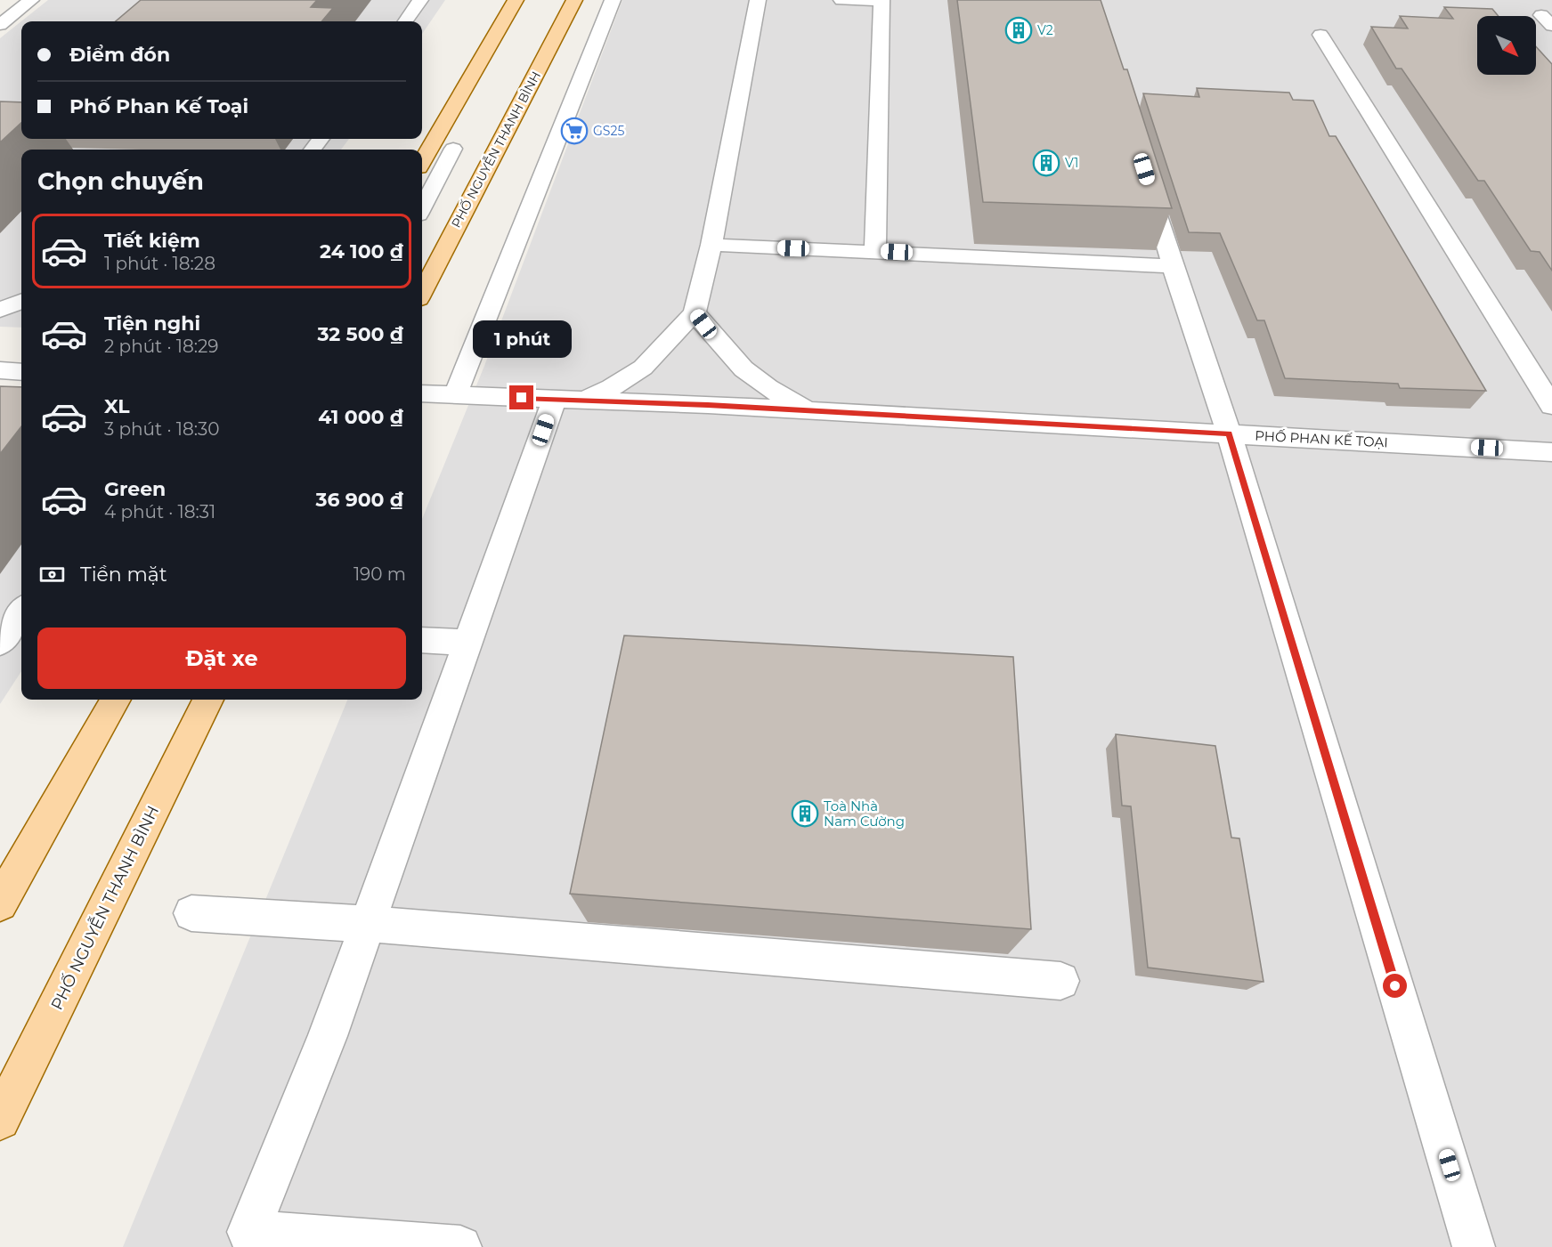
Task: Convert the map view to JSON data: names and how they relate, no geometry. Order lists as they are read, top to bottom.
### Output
{
  "streets": {
    "main road": ["PHỐ NGUYỄN THANH BÌNH"],
    "street": ["PHỐ PHAN KẾ TOẠI"]
  },
  "places": {
    "building": ["V2", "V1", "Toà Nhà Nam Cường"],
    "supermarket": ["GS25"]
  },
  "north": "bottom right",
  "page": {
    "banner": ["Điểm đón", "Phố Phan Kế Toại"],
    "heading": "Chọn chuyến",
    "list": [
      {
        "name": "Tiết kiệm",
        "note": "1 phút · 18:28",
        "value": "24 100 ₫"
      },
      {
        "name": "Tiện nghi",
        "note": "2 phút · 18:29",
        "value": "32 500 ₫"
      },
      {
        "name": "XL",
        "note": "3 phút · 18:30",
        "value": "41 000 ₫"
      },
      {
        "name": "Green",
        "note": "4 phút · 18:31",
        "value": "36 900 ₫"
      }
    ],
    "bubble": "1 phút",
    "pay": ["Tiền mặt", "190 m"],
    "buttons": "Đặt xe"
  }
}
